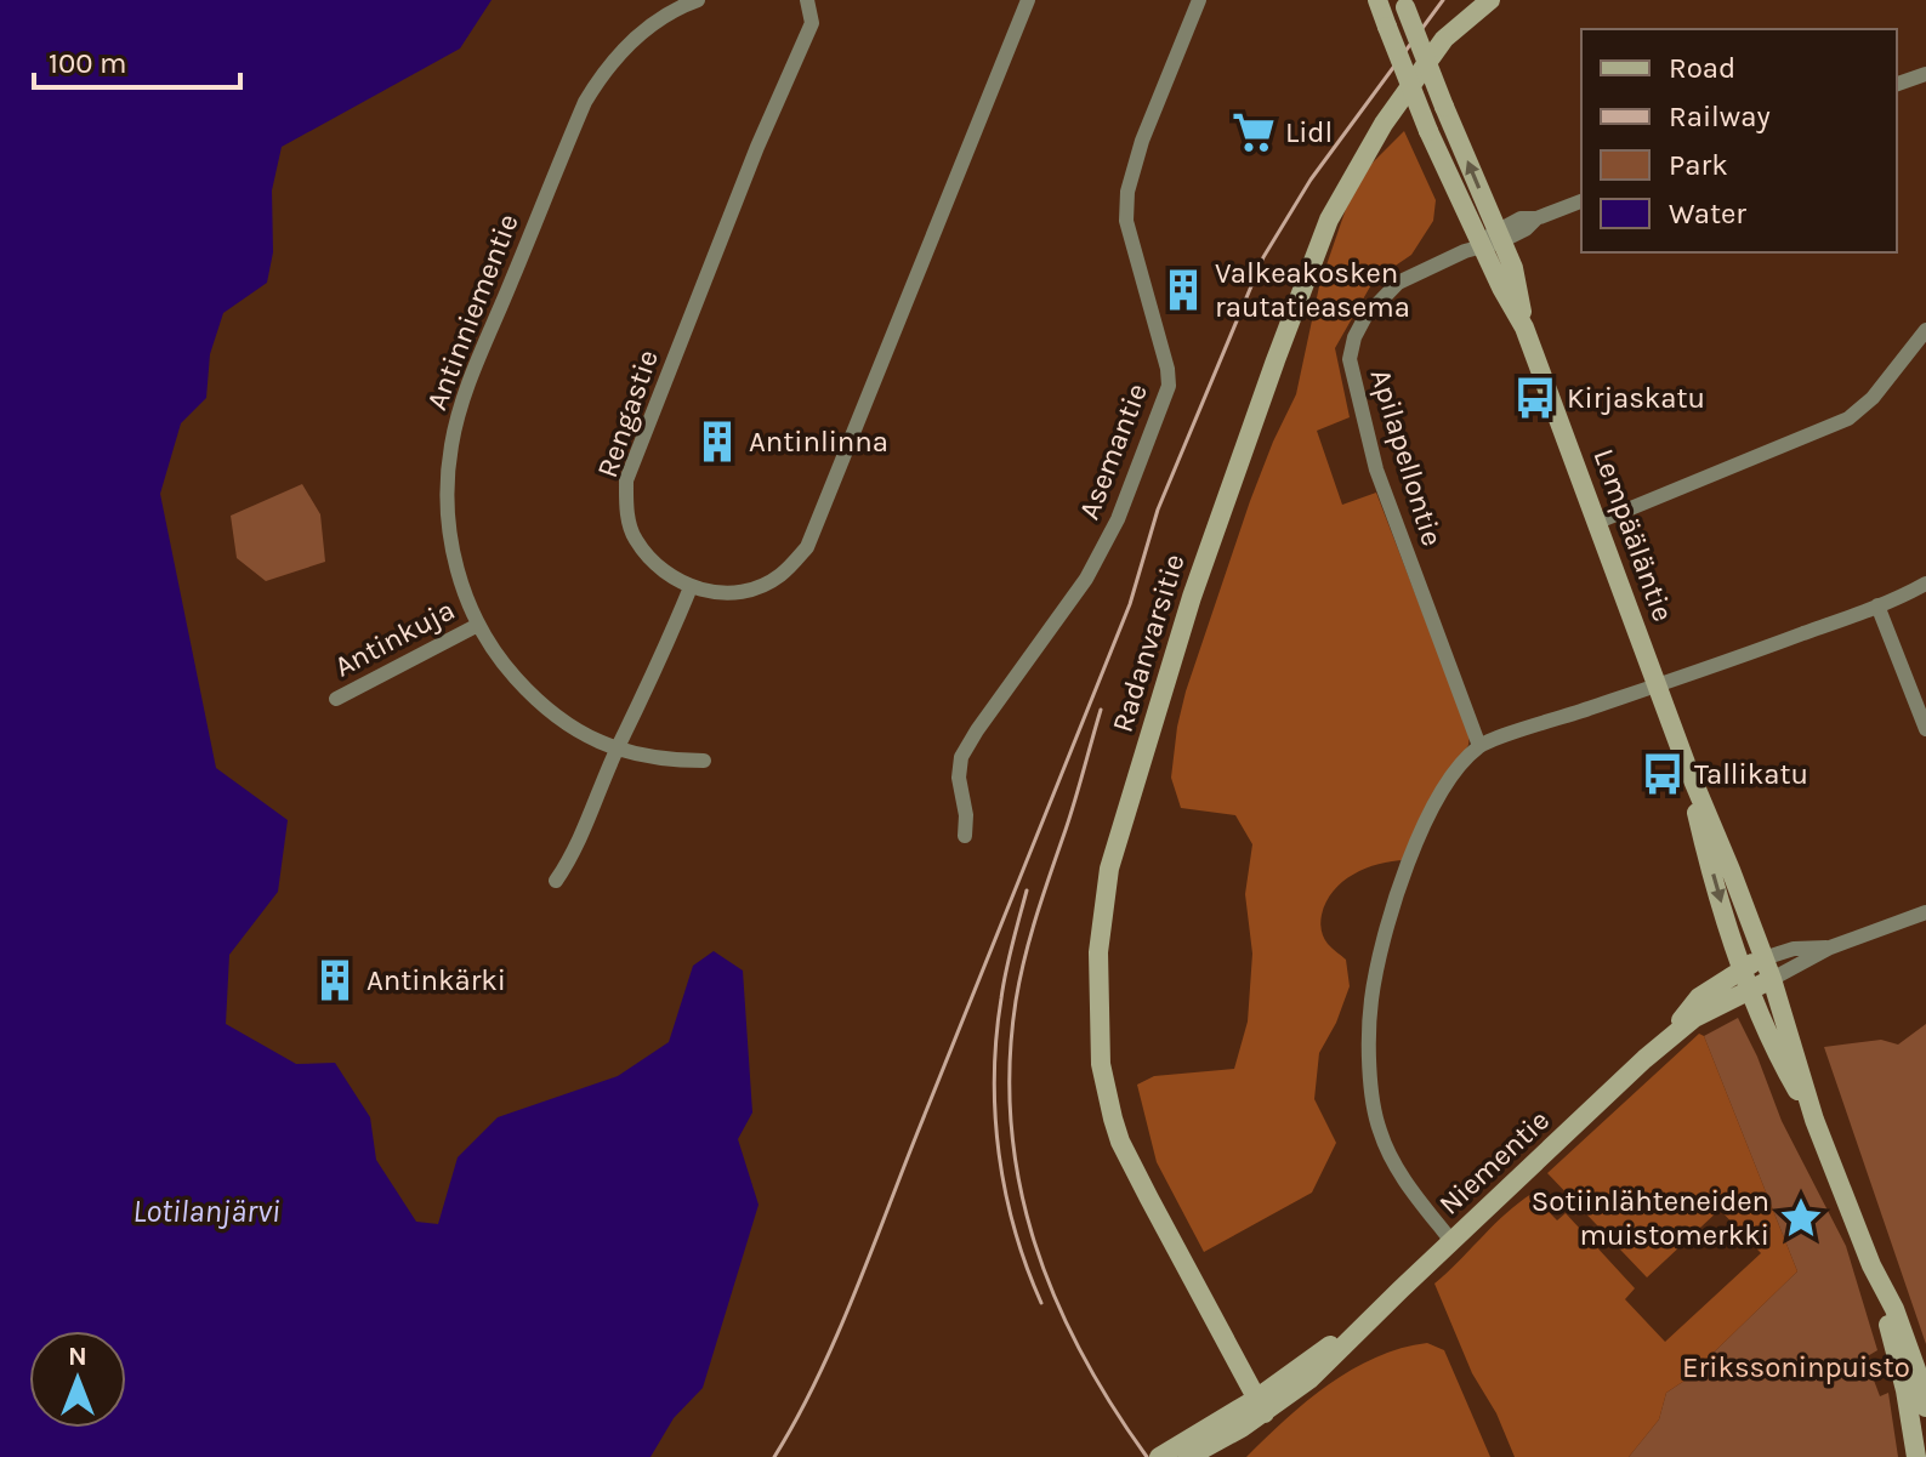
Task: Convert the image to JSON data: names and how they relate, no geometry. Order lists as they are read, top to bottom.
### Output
{
  "streets": {
    "main road": ["Lempääläntie", "Radanvarsitie", "Niementie"],
    "street": [
      "Antinniementie",
      "Rengastie",
      "Asemantie",
      "Apilapellontie",
      "Antinkuja"
    ]
  },
  "crossings": [
    ["Antinniementie", "Antinkuja"],
    ["Apilapellontie", "Lempääläntie"],
    ["Lempääläntie", "Niementie"],
    ["Radanvarsitie", "Niementie"]
  ],
  "water": ["Lotilanjärvi"],
  "parks": ["Erikssoninpuisto"],
  "places": {
    "supermarket": ["Lidl"],
    "building": ["Valkeakosken rautatieasema", "Antinlinna", "Antinkärki"],
    "bus stop": ["Kirjaskatu", "Tallikatu"],
    "place": ["Sotiinlähteneiden muistomerkki"]
  },
  "legend": [
    "Road",
    "Railway",
    "Park",
    "Water"
  ],
  "scale_bar": "100 m",
  "north": "top"
}
